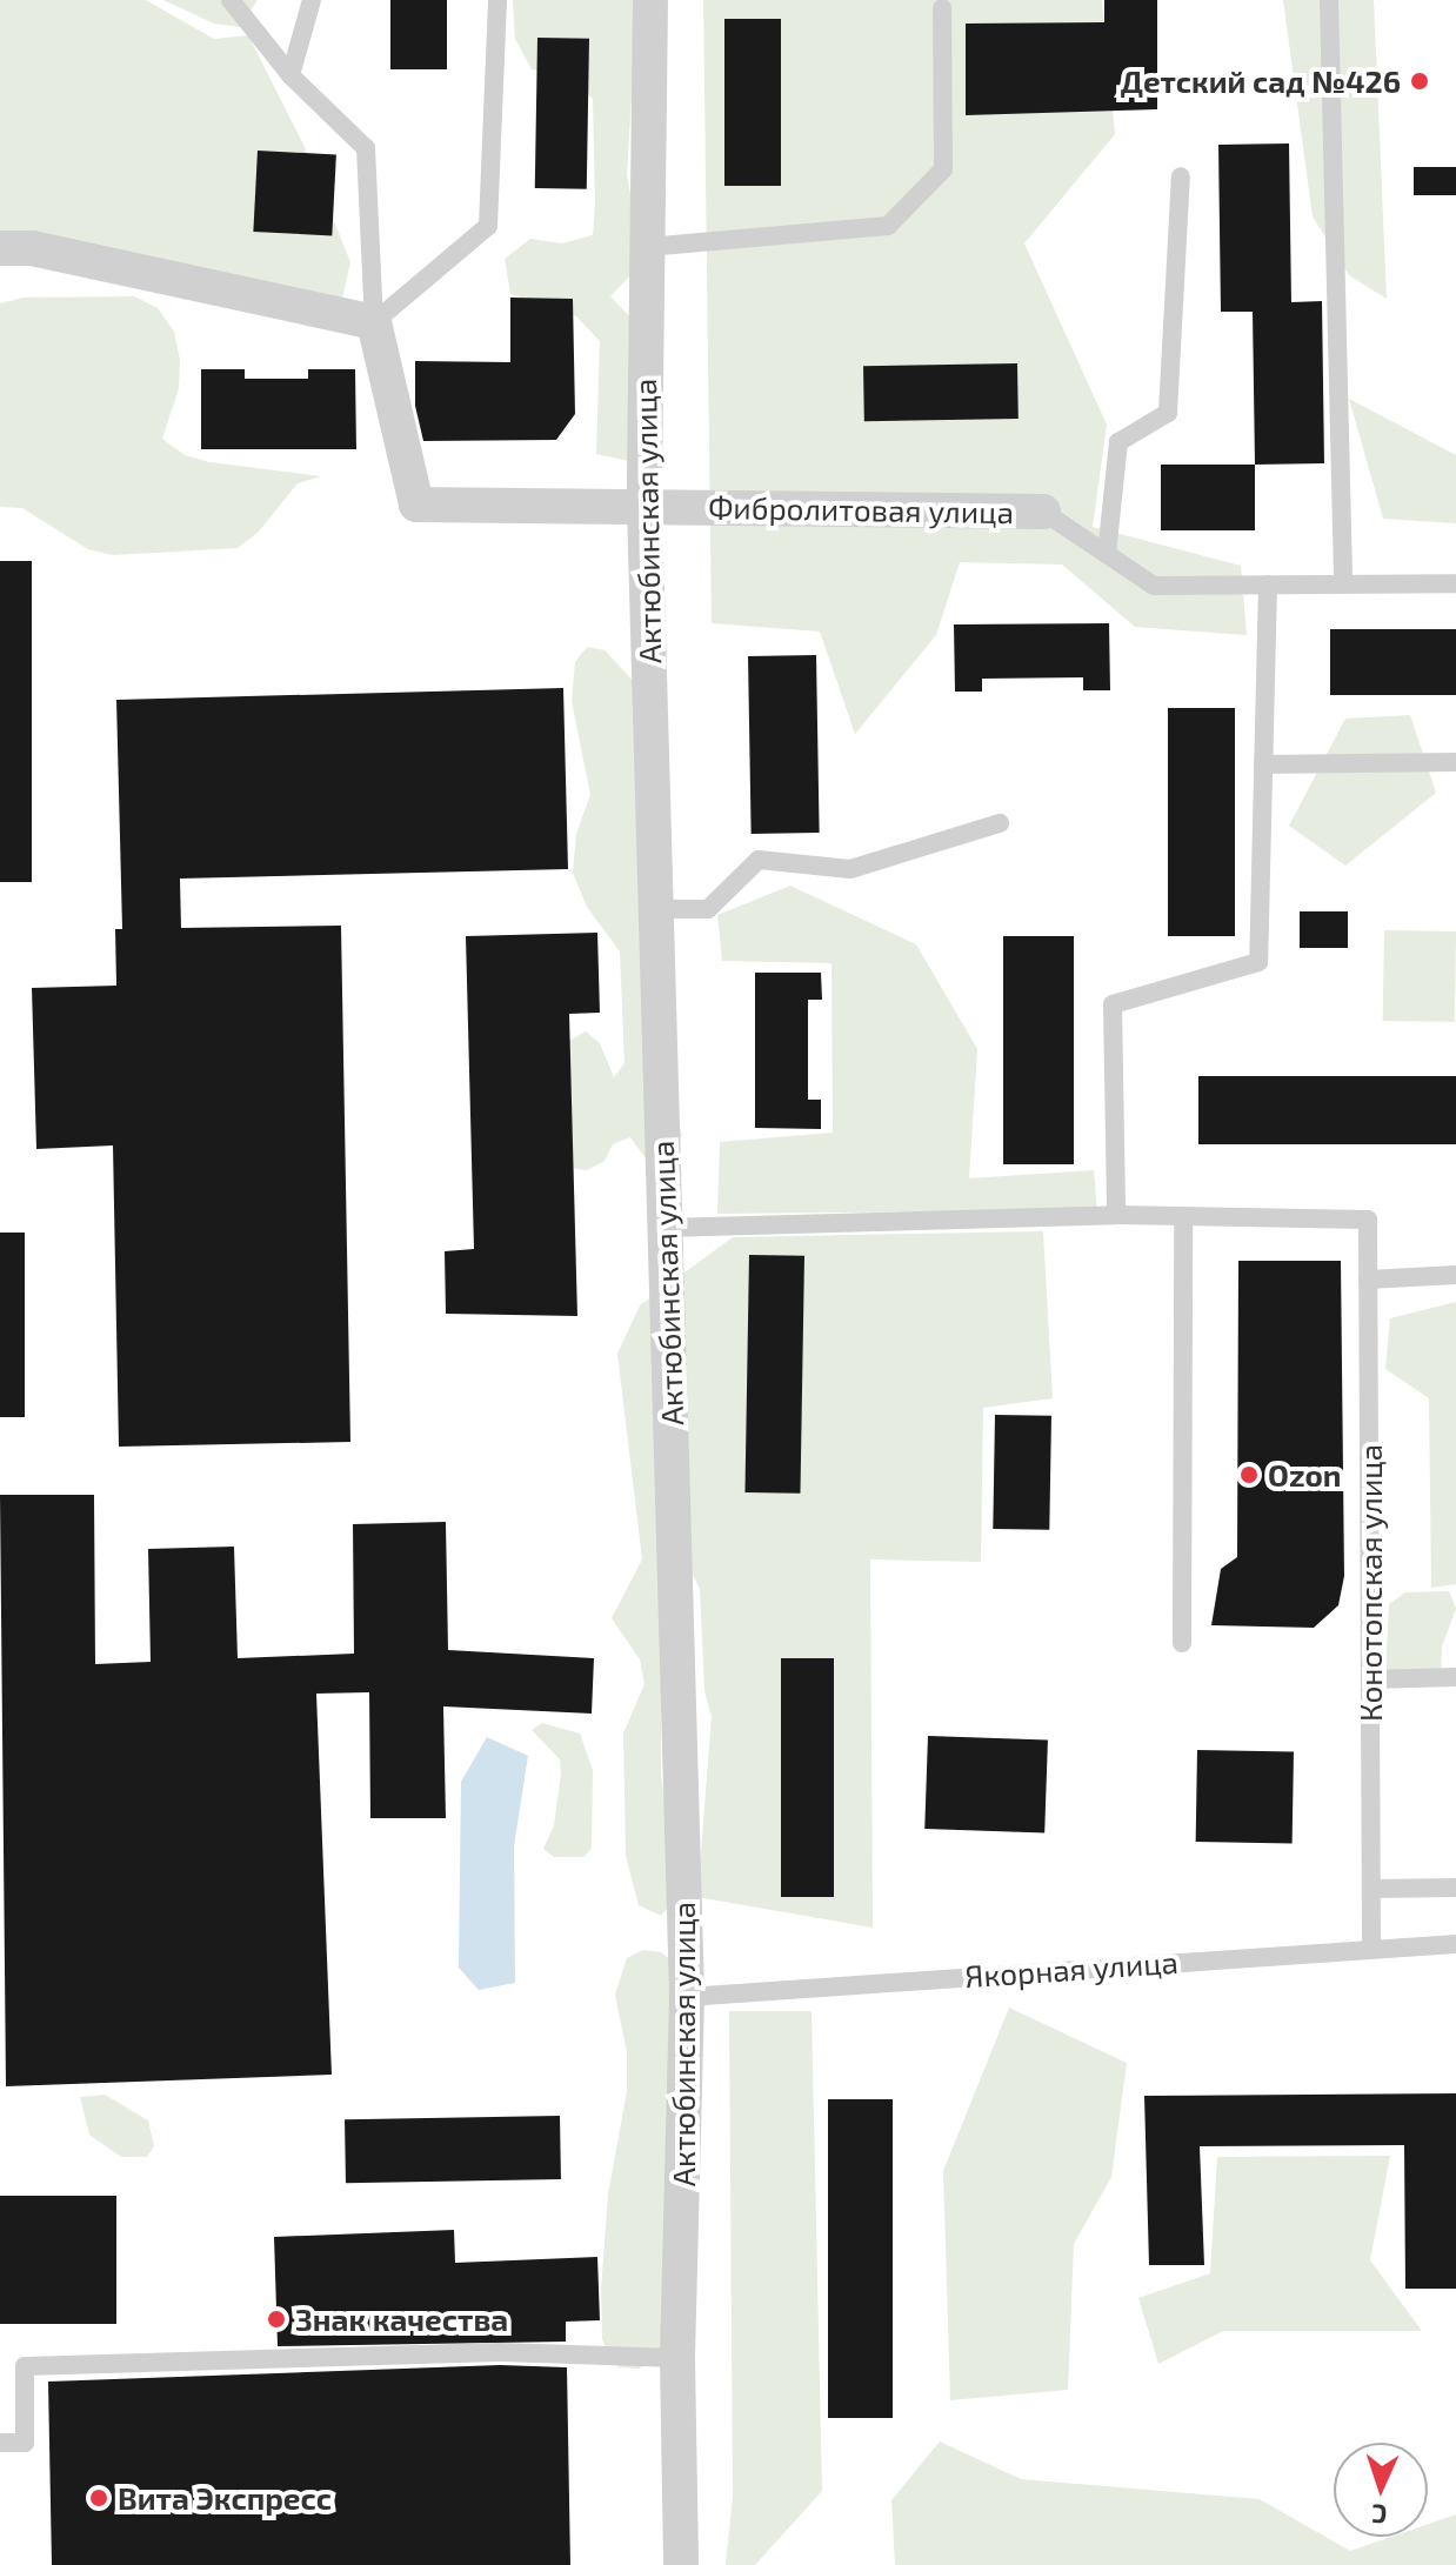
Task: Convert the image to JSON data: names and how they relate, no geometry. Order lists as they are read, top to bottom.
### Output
{
  "streets": {
    "street": ["Фибролитовая улица", "Актюбинская улица"],
    "lane": ["Конотопская улица", "Якорная улица"]
  },
  "crossings": [
    ["Фибролитовая улица", "Актюбинская улица"],
    ["Актюбинская улица", "Якорная улица"],
    ["Конотопская улица", "Якорная улица"]
  ],
  "places": [
    "Детский сад №426",
    "Ozon",
    "Знак качества",
    "Вита Экспресс"
  ],
  "north": "bottom"
}
